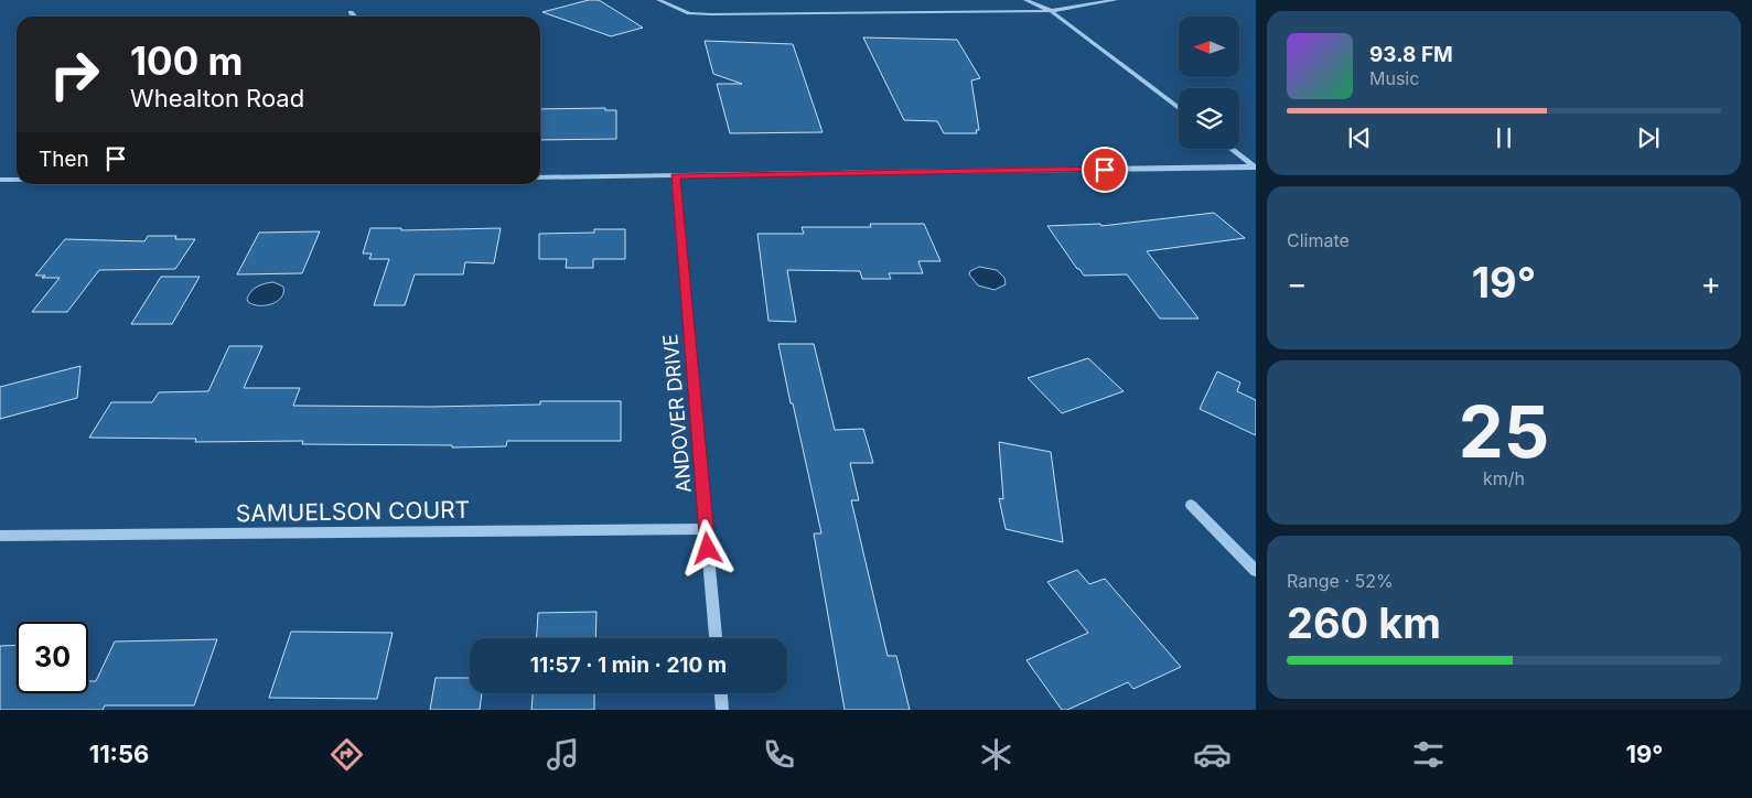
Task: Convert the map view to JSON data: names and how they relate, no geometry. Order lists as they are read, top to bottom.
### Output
{
  "streets": {
    "street": ["ANDOVER DRIVE", "SAMUELSON COURT"]
  },
  "crossings": [
    ["ANDOVER DRIVE", "SAMUELSON COURT"]
  ],
  "north": "left",
  "page": {
    "turn": ["100 m", "Whealton Road"],
    "song": ["93.8 FM", "Music"],
    "then": "Then",
    "tile": [
      "Climate",
      ["25", "km/h"],
      ["Range · 52%", "260 km"]
    ],
    "heat": ["−", "19°", "+"],
    "limit": "30",
    "trip": "11:57 · 1 min · 210 m",
    "tabs": ["11:56", "19°"]
  }
}
